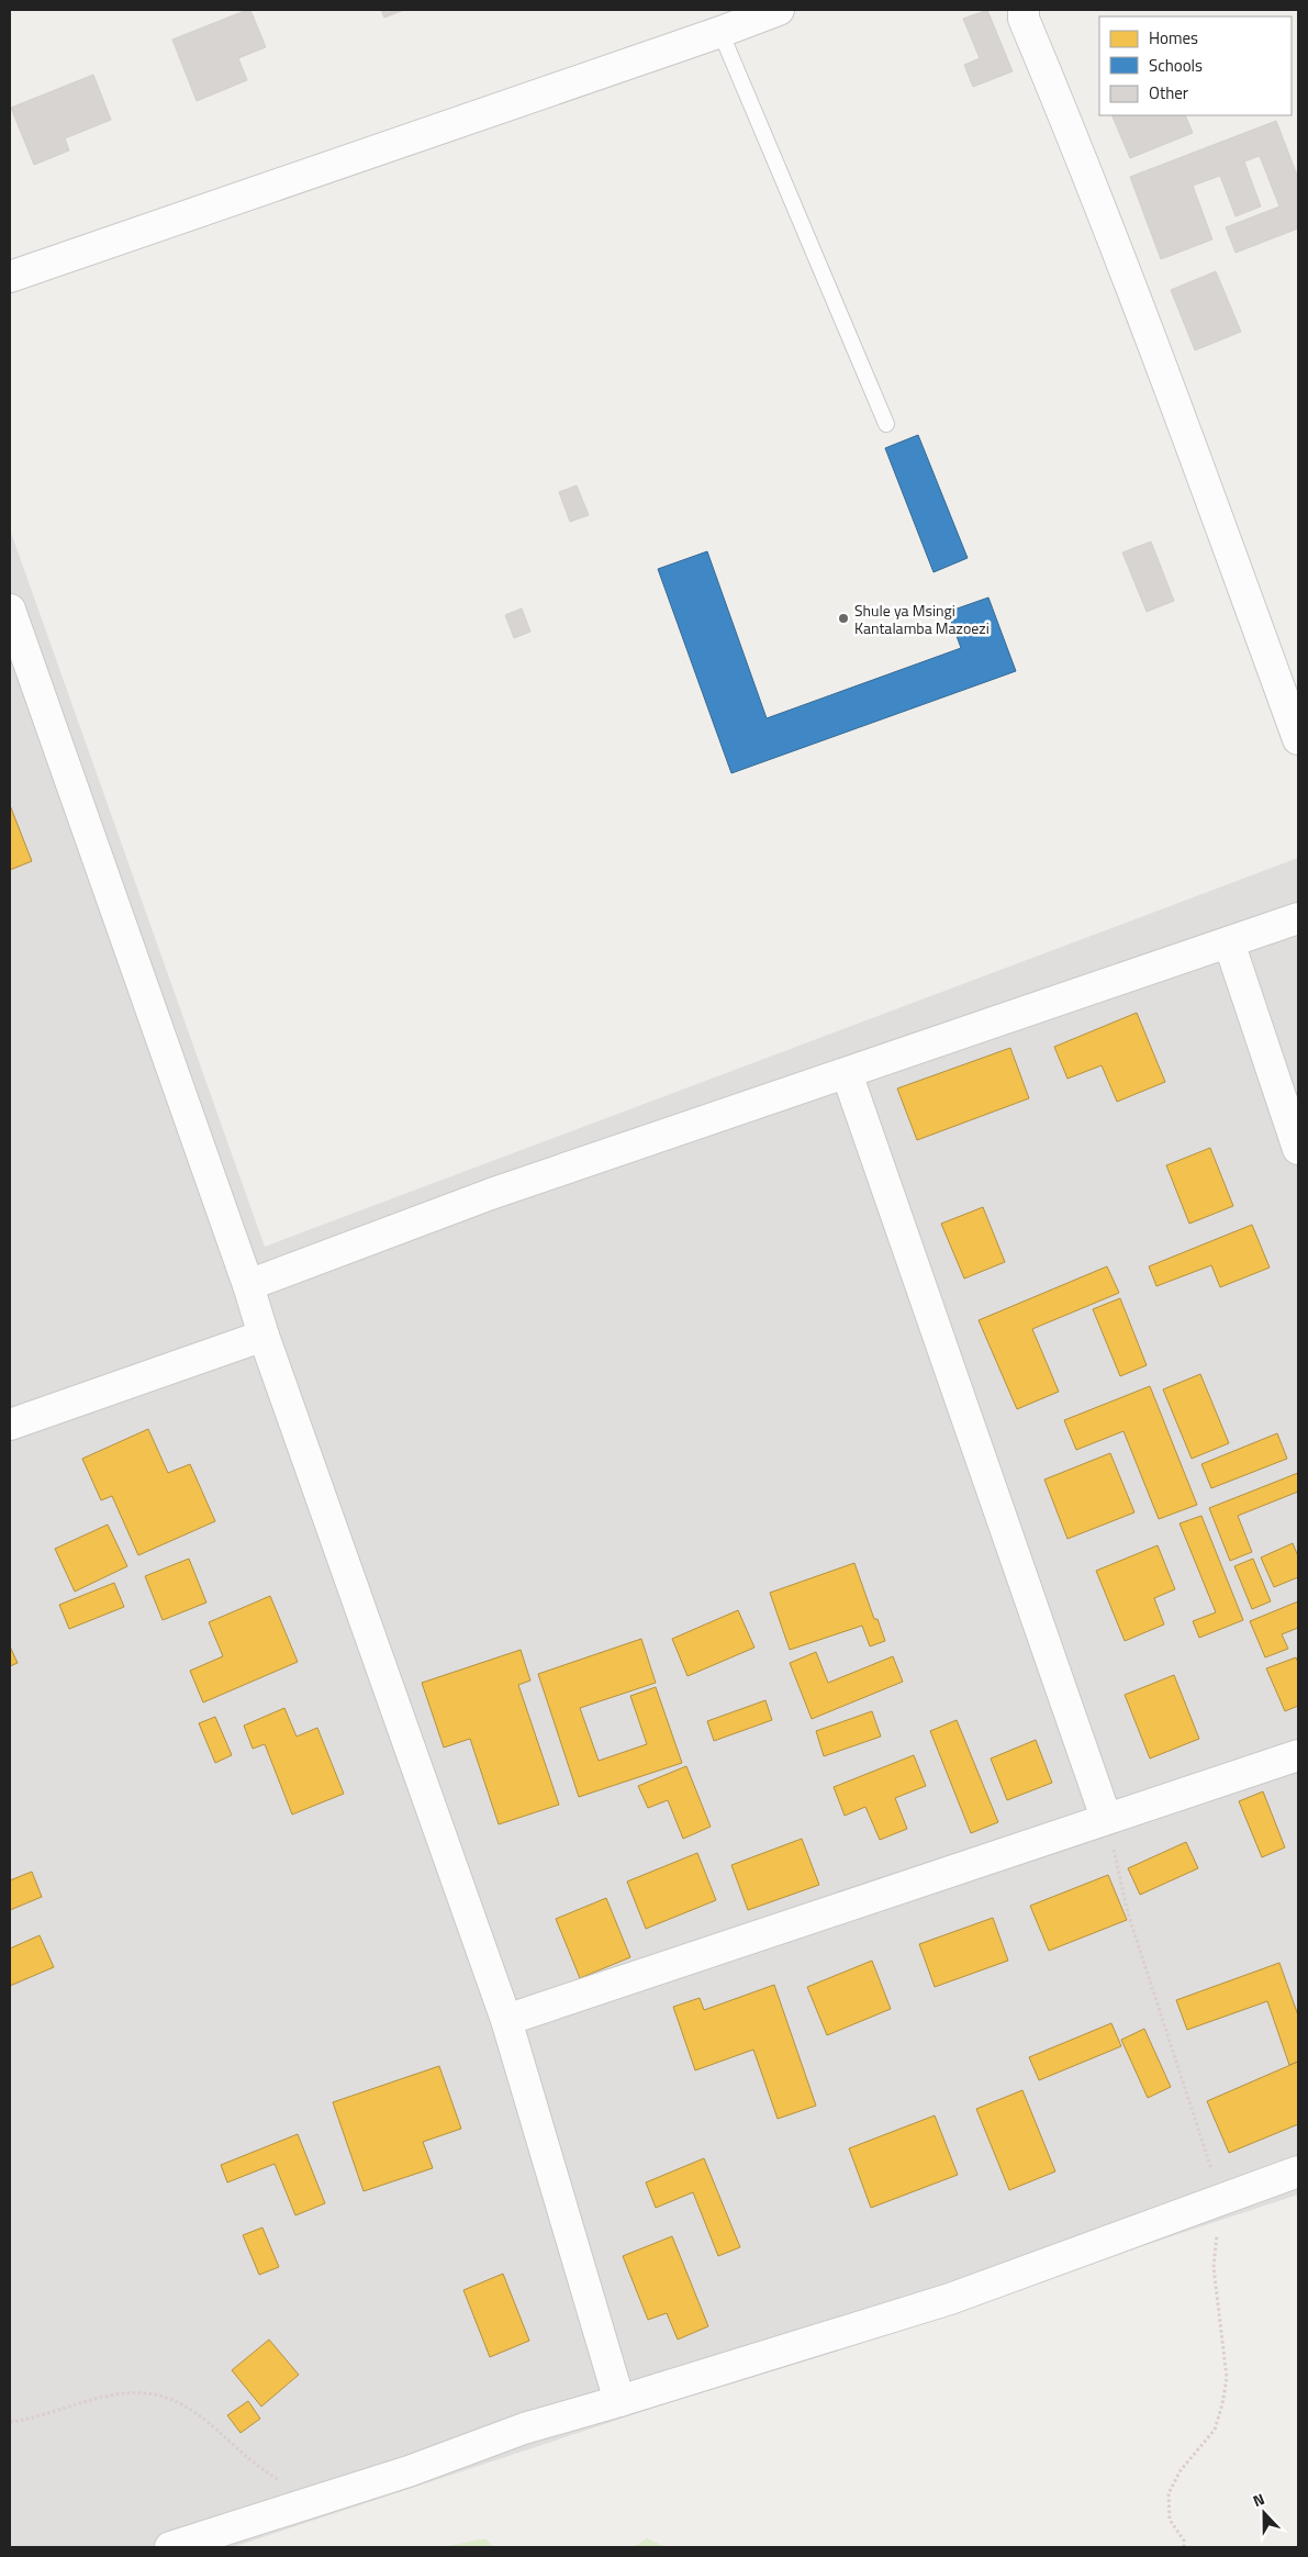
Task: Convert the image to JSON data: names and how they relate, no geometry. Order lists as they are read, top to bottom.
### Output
{
  "places": ["Shule ya Msingi Kantalamba Mazoezi"],
  "legend": ["Homes", "Schools", "Other"],
  "north": "top"
}
